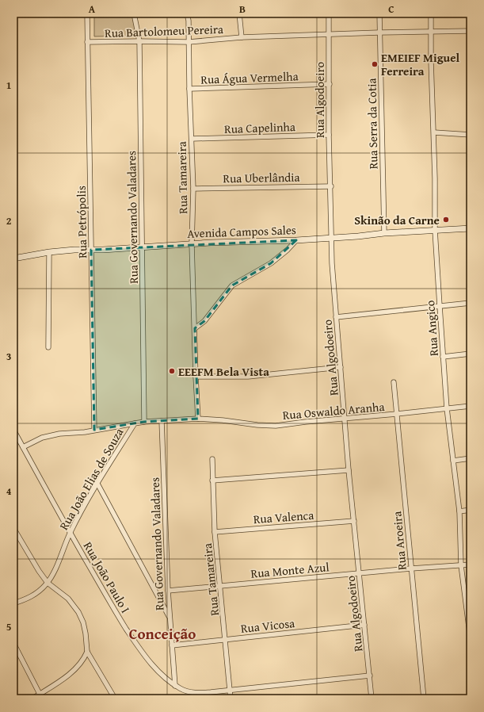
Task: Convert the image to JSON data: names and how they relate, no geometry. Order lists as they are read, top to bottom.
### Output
{
  "streets": {
    "street": [
      "Rua Bartolomeu Pereira",
      "Rua Água Vermelha",
      "Rua Algodoeiro",
      "Rua Serra da Cotia",
      "Rua Capelinha",
      "Rua Tamareira",
      "Rua Uberlândia",
      "Rua Governando Valadares",
      "Rua Petrópolis",
      "Avenida Campos Sales",
      "Rua Angico",
      "Rua Oswaldo Aranha",
      "Rua João Elias de Souza",
      "Rua Valenca",
      "Rua Aroeira",
      "Rua Monte Azul",
      "Rua João Paulo I",
      "Rua Vicosa"
    ]
  },
  "crossings": [
    ["Rua Bartolomeu Pereira", "Rua Algodoeiro"],
    ["Rua Bartolomeu Pereira", "Rua Serra da Cotia"],
    ["Rua Bartolomeu Pereira", "Rua Tamareira"],
    ["Rua Bartolomeu Pereira", "Rua Governando Valadares"],
    ["Rua Bartolomeu Pereira", "Rua Petrópolis"],
    ["Rua Bartolomeu Pereira", "Rua Angico"],
    ["Rua Água Vermelha", "Rua Algodoeiro"],
    ["Rua Água Vermelha", "Rua Tamareira"],
    ["Rua Algodoeiro", "Rua Capelinha"],
    ["Rua Algodoeiro", "Rua Uberlândia"],
    ["Rua Algodoeiro", "Avenida Campos Sales"],
    ["Rua Algodoeiro", "Rua Oswaldo Aranha"],
    ["Rua Algodoeiro", "Rua Valenca"],
    ["Rua Algodoeiro", "Rua Monte Azul"],
    ["Rua Algodoeiro", "Rua João Paulo I"],
    ["Rua Algodoeiro", "Rua Vicosa"],
    ["Rua Serra da Cotia", "Avenida Campos Sales"],
    ["Rua Capelinha", "Rua Tamareira"],
    ["Rua Tamareira", "Rua Uberlândia"],
    ["Rua Tamareira", "Avenida Campos Sales"],
    ["Rua Tamareira", "Rua Oswaldo Aranha"],
    ["Rua Tamareira", "Rua João Elias de Souza"],
    ["Rua Tamareira", "Rua Valenca"],
    ["Rua Tamareira", "Rua Monte Azul"],
    ["Rua Tamareira", "Rua João Paulo I"],
    ["Rua Tamareira", "Rua Vicosa"],
    ["Rua Governando Valadares", "Avenida Campos Sales"],
    ["Rua Governando Valadares", "Rua João Elias de Souza"],
    ["Rua Governando Valadares", "Rua Monte Azul"],
    ["Rua Governando Valadares", "Rua João Paulo I"],
    ["Rua Governando Valadares", "Rua Vicosa"],
    ["Rua Petrópolis", "Avenida Campos Sales"],
    ["Avenida Campos Sales", "Rua Angico"],
    ["Rua Angico", "Rua Oswaldo Aranha"],
    ["Rua Angico", "Rua Monte Azul"],
    ["Rua Oswaldo Aranha", "Rua João Elias de Souza"],
    ["Rua Oswaldo Aranha", "Rua Aroeira"],
    ["Rua João Elias de Souza", "Rua João Paulo I"],
    ["Rua Aroeira", "Rua Monte Azul"]
  ],
  "districts": ["Conceição"],
  "places": ["EMEIEF Miguel Ferreira", "Skinão da Carne", "EEEFM Bela Vista"],
  "grid": {
    "columns": ["A", "B", "C"],
    "rows": [
      "1",
      "2",
      "3",
      "4",
      "5"
    ]
  }
}
